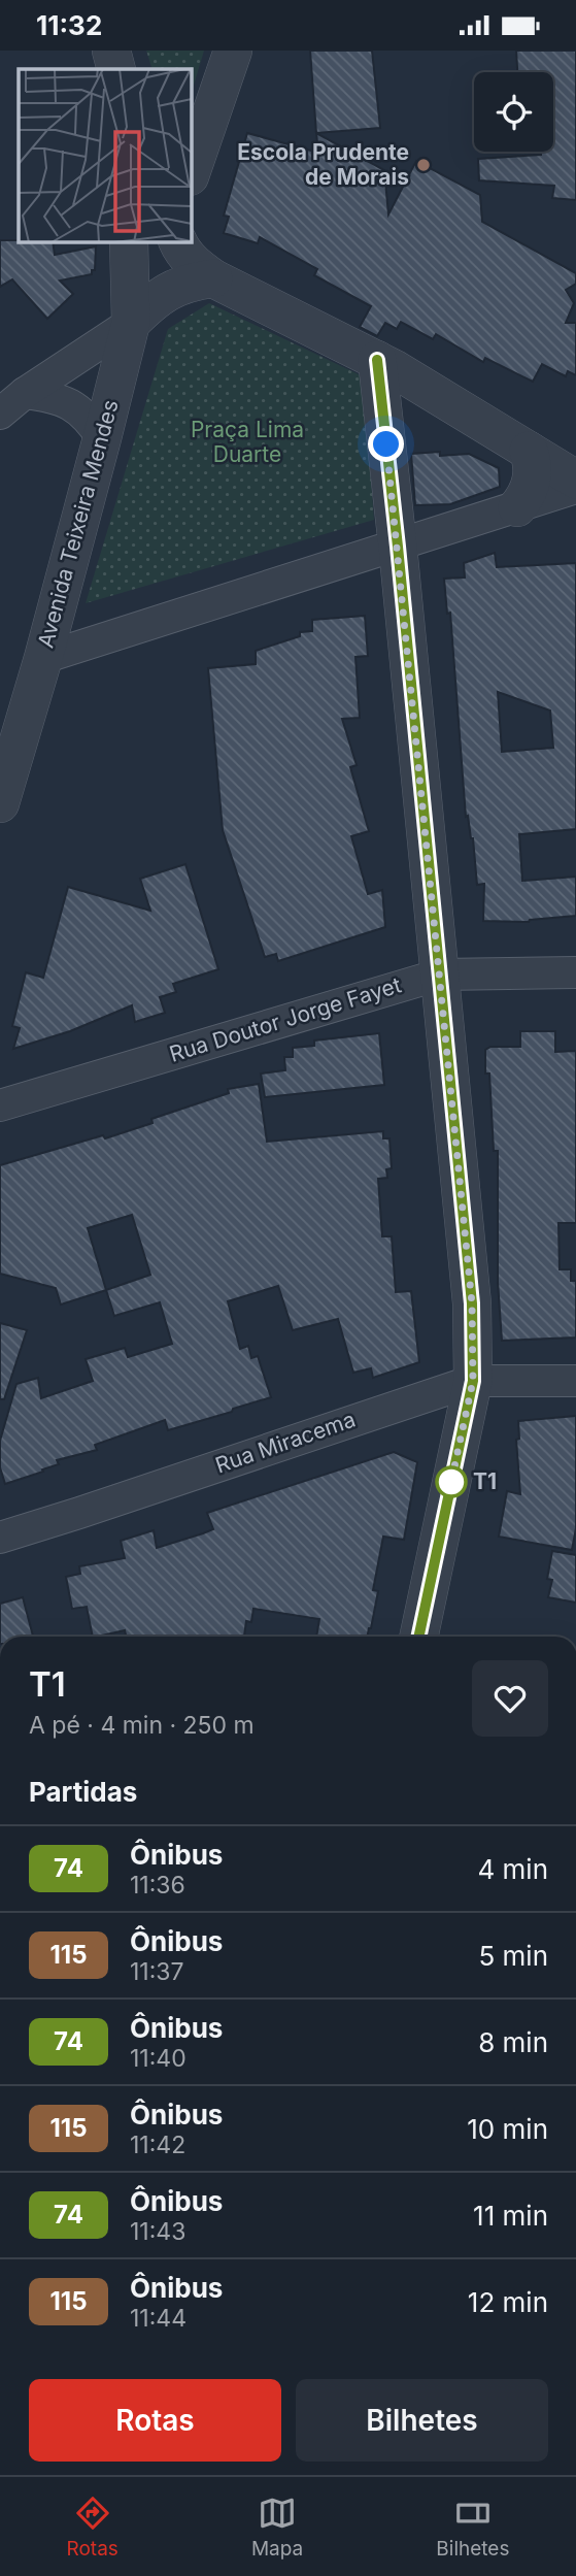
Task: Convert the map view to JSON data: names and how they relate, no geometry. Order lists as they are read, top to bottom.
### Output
{
  "streets": {
    "street": ["Avenida Teixeira Mendes", "Rua Doutor Jorge Fayet", "Rua Miracema"]
  },
  "parks": ["Praça Lima Duarte"],
  "places": ["Escola Prudente de Morais", "T1"],
  "lines": ["bus line 74"],
  "page": {
    "status": "11:32",
    "heading": [
      ["T1", "A pé · 4 min · 250 m"],
      "Partidas"
    ],
    "list": [
      {
        "mark": "74",
        "name": "Ônibus",
        "note": "11:36",
        "value": "4 min"
      },
      {
        "mark": "115",
        "name": "Ônibus",
        "note": "11:37",
        "value": "5 min"
      },
      {
        "mark": "74",
        "name": "Ônibus",
        "note": "11:40",
        "value": "8 min"
      },
      {
        "mark": "115",
        "name": "Ônibus",
        "note": "11:42",
        "value": "10 min"
      },
      {
        "mark": "74",
        "name": "Ônibus",
        "note": "11:43",
        "value": "11 min"
      },
      {
        "mark": "115",
        "name": "Ônibus",
        "note": "11:44",
        "value": "12 min"
      }
    ],
    "buttons": ["Rotas", "Bilhetes"],
    "tabs": ["Rotas", "Mapa", "Bilhetes"]
  }
}
